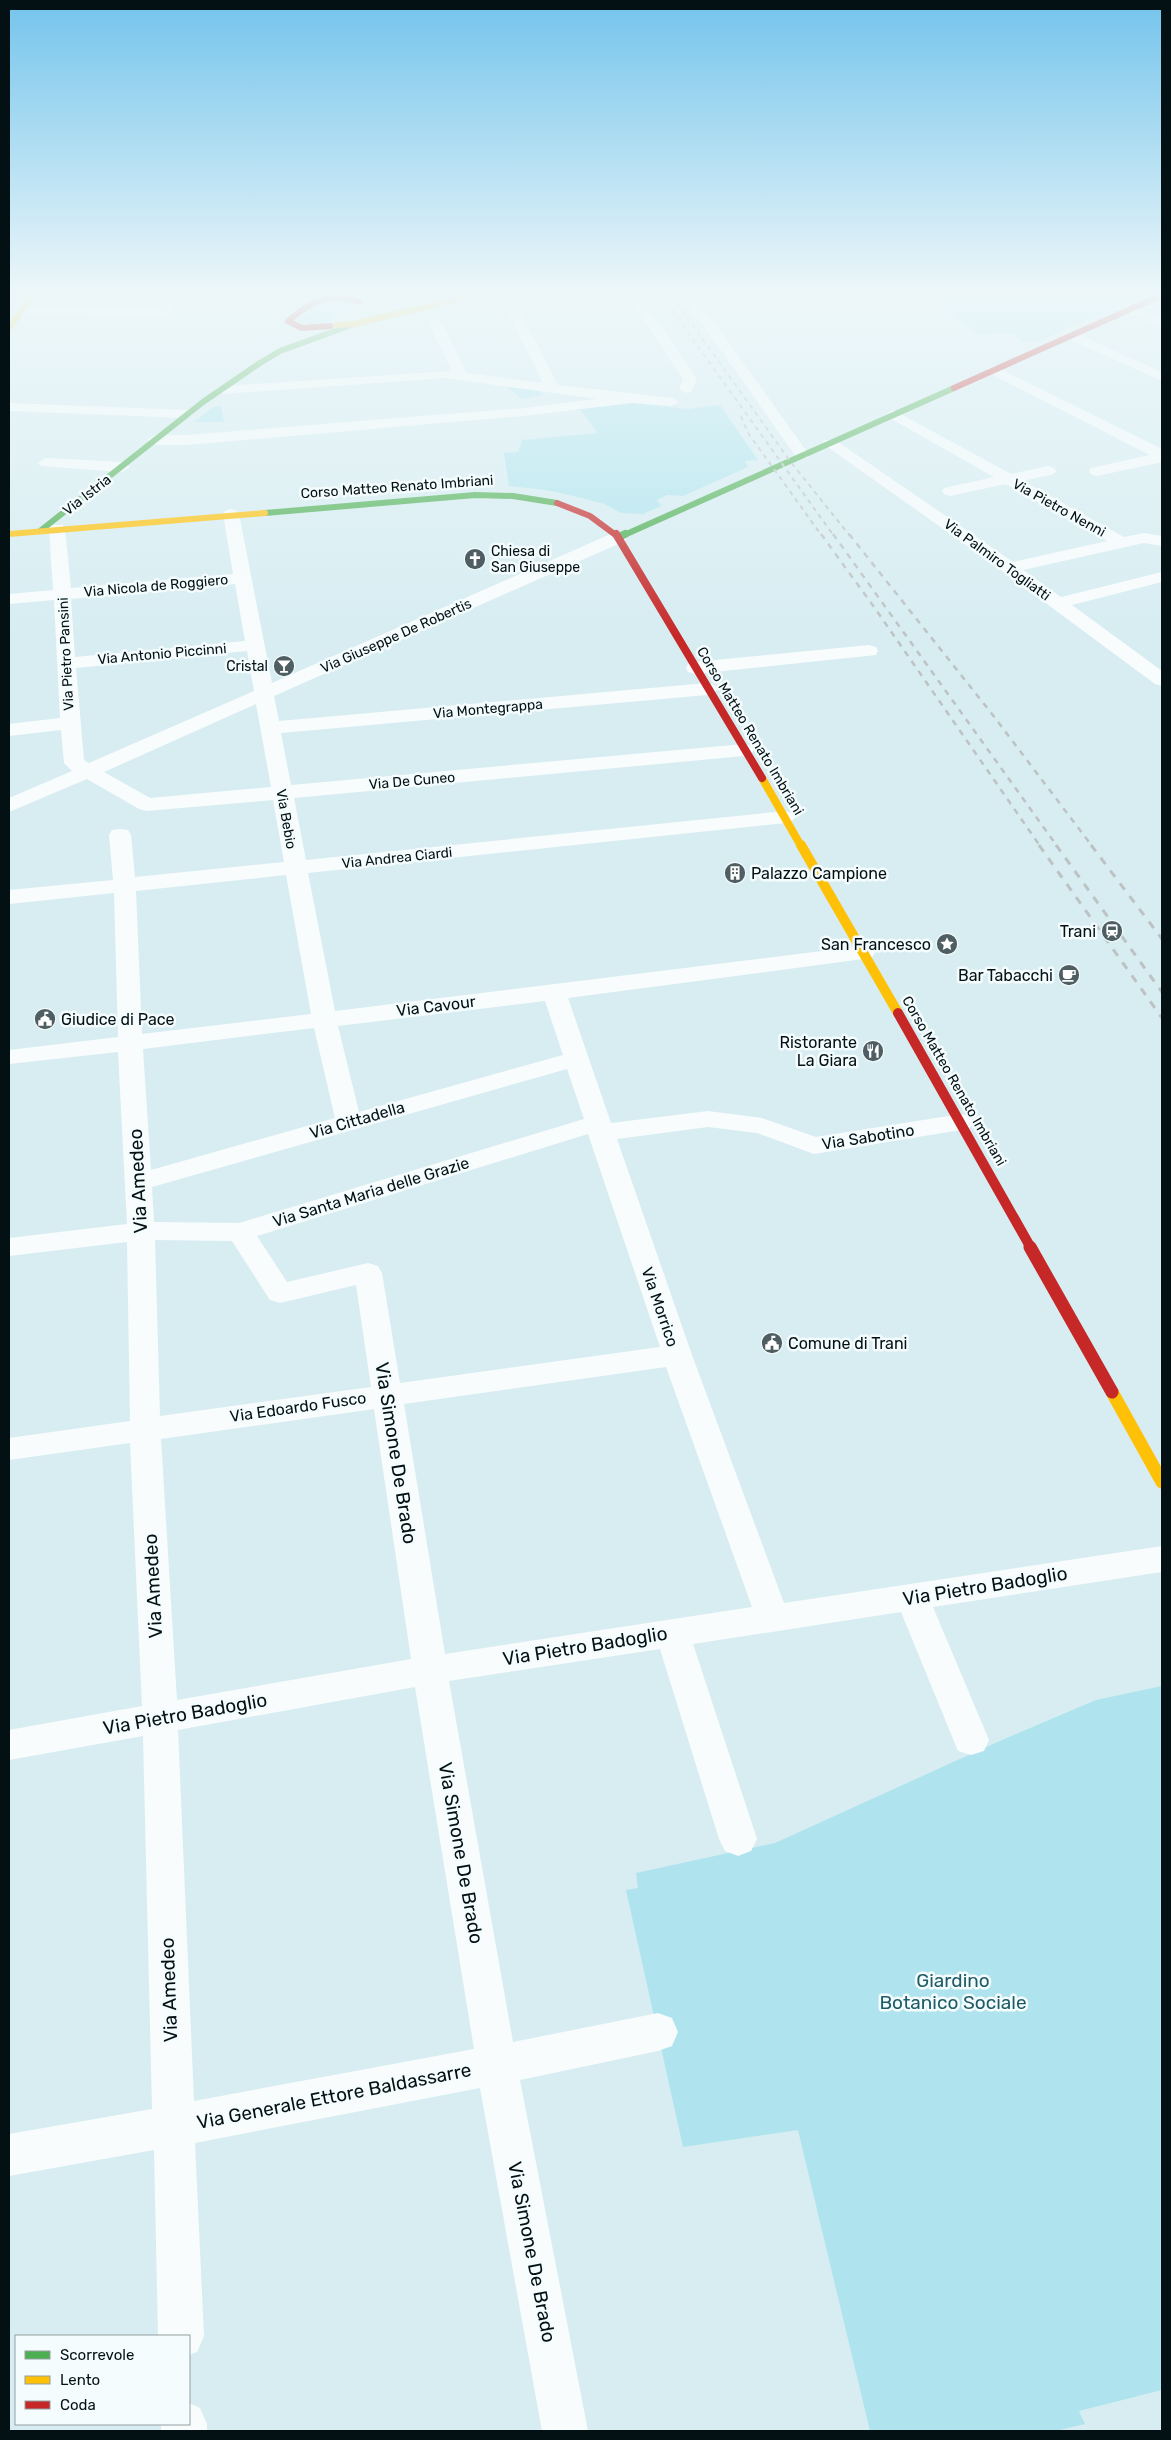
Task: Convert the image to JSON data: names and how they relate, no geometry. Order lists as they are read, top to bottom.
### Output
{
  "streets": {
    "street": [
      "Corso Matteo Renato Imbriani",
      "Via Istria",
      "Via Pietro Nenni",
      "Via Palmiro Togliatti",
      "Via Nicola de Roggiero",
      "Via Giuseppe De Robertis",
      "Via Pietro Pansini",
      "Via Antonio Piccinni",
      "Via Montegrappa",
      "Via De Cuneo",
      "Via Bebio",
      "Via Andrea Ciardi",
      "Via Cavour",
      "Via Cittadella",
      "Via Sabotino",
      "Via Amedeo",
      "Via Santa Maria delle Grazie",
      "Via Morrico",
      "Via Edoardo Fusco",
      "Via Simone De Brado",
      "Via Pietro Badoglio",
      "Via Generale Ettore Baldassarre"
    ]
  },
  "crossings": [
    ["Corso Matteo Renato Imbriani", "Via Istria"],
    ["Corso Matteo Renato Imbriani", "Via Giuseppe De Robertis"],
    ["Corso Matteo Renato Imbriani", "Via Pietro Pansini"],
    ["Corso Matteo Renato Imbriani", "Via Montegrappa"],
    ["Corso Matteo Renato Imbriani", "Via De Cuneo"],
    ["Corso Matteo Renato Imbriani", "Via Bebio"],
    ["Corso Matteo Renato Imbriani", "Via Andrea Ciardi"],
    ["Corso Matteo Renato Imbriani", "Via Cavour"],
    ["Corso Matteo Renato Imbriani", "Via Sabotino"],
    ["Via Istria", "Via Pietro Pansini"],
    ["Via Pietro Nenni", "Via Giuseppe De Robertis"],
    ["Via Palmiro Togliatti", "Via Giuseppe De Robertis"],
    ["Via Nicola de Roggiero", "Via Pietro Pansini"],
    ["Via Nicola de Roggiero", "Via Bebio"],
    ["Via Giuseppe De Robertis", "Via Pietro Pansini"],
    ["Via Giuseppe De Robertis", "Via De Cuneo"],
    ["Via Giuseppe De Robertis", "Via Bebio"],
    ["Via Pietro Pansini", "Via Antonio Piccinni"],
    ["Via Pietro Pansini", "Via De Cuneo"],
    ["Via Antonio Piccinni", "Via Bebio"],
    ["Via Montegrappa", "Via Bebio"],
    ["Via De Cuneo", "Via Bebio"],
    ["Via Bebio", "Via Andrea Ciardi"],
    ["Via Bebio", "Via Cavour"],
    ["Via Bebio", "Via Cittadella"],
    ["Via Andrea Ciardi", "Via Amedeo"],
    ["Via Cavour", "Via Amedeo"],
    ["Via Cavour", "Via Morrico"],
    ["Via Cittadella", "Via Amedeo"],
    ["Via Cittadella", "Via Morrico"],
    ["Via Sabotino", "Via Santa Maria delle Grazie"],
    ["Via Sabotino", "Via Morrico"],
    ["Via Amedeo", "Via Santa Maria delle Grazie"],
    ["Via Amedeo", "Via Edoardo Fusco"],
    ["Via Amedeo", "Via Pietro Badoglio"],
    ["Via Amedeo", "Via Generale Ettore Baldassarre"],
    ["Via Santa Maria delle Grazie", "Via Morrico"],
    ["Via Santa Maria delle Grazie", "Via Simone De Brado"],
    ["Via Morrico", "Via Edoardo Fusco"],
    ["Via Morrico", "Via Pietro Badoglio"],
    ["Via Edoardo Fusco", "Via Simone De Brado"],
    ["Via Simone De Brado", "Via Pietro Badoglio"],
    ["Via Simone De Brado", "Via Generale Ettore Baldassarre"]
  ],
  "parks": ["Giardino Botanico Sociale"],
  "places": {
    "church": ["Chiesa di San Giuseppe"],
    "bar": ["Cristal"],
    "building": ["Palazzo Campione"],
    "station": ["Trani"],
    "place": ["San Francesco"],
    "cafe": ["Bar Tabacchi"],
    "public building": ["Giudice di Pace", "Comune di Trani"],
    "restaurant": ["Ristorante La Giara"]
  },
  "legend": ["Scorrevole", "Lento", "Coda"]
}
